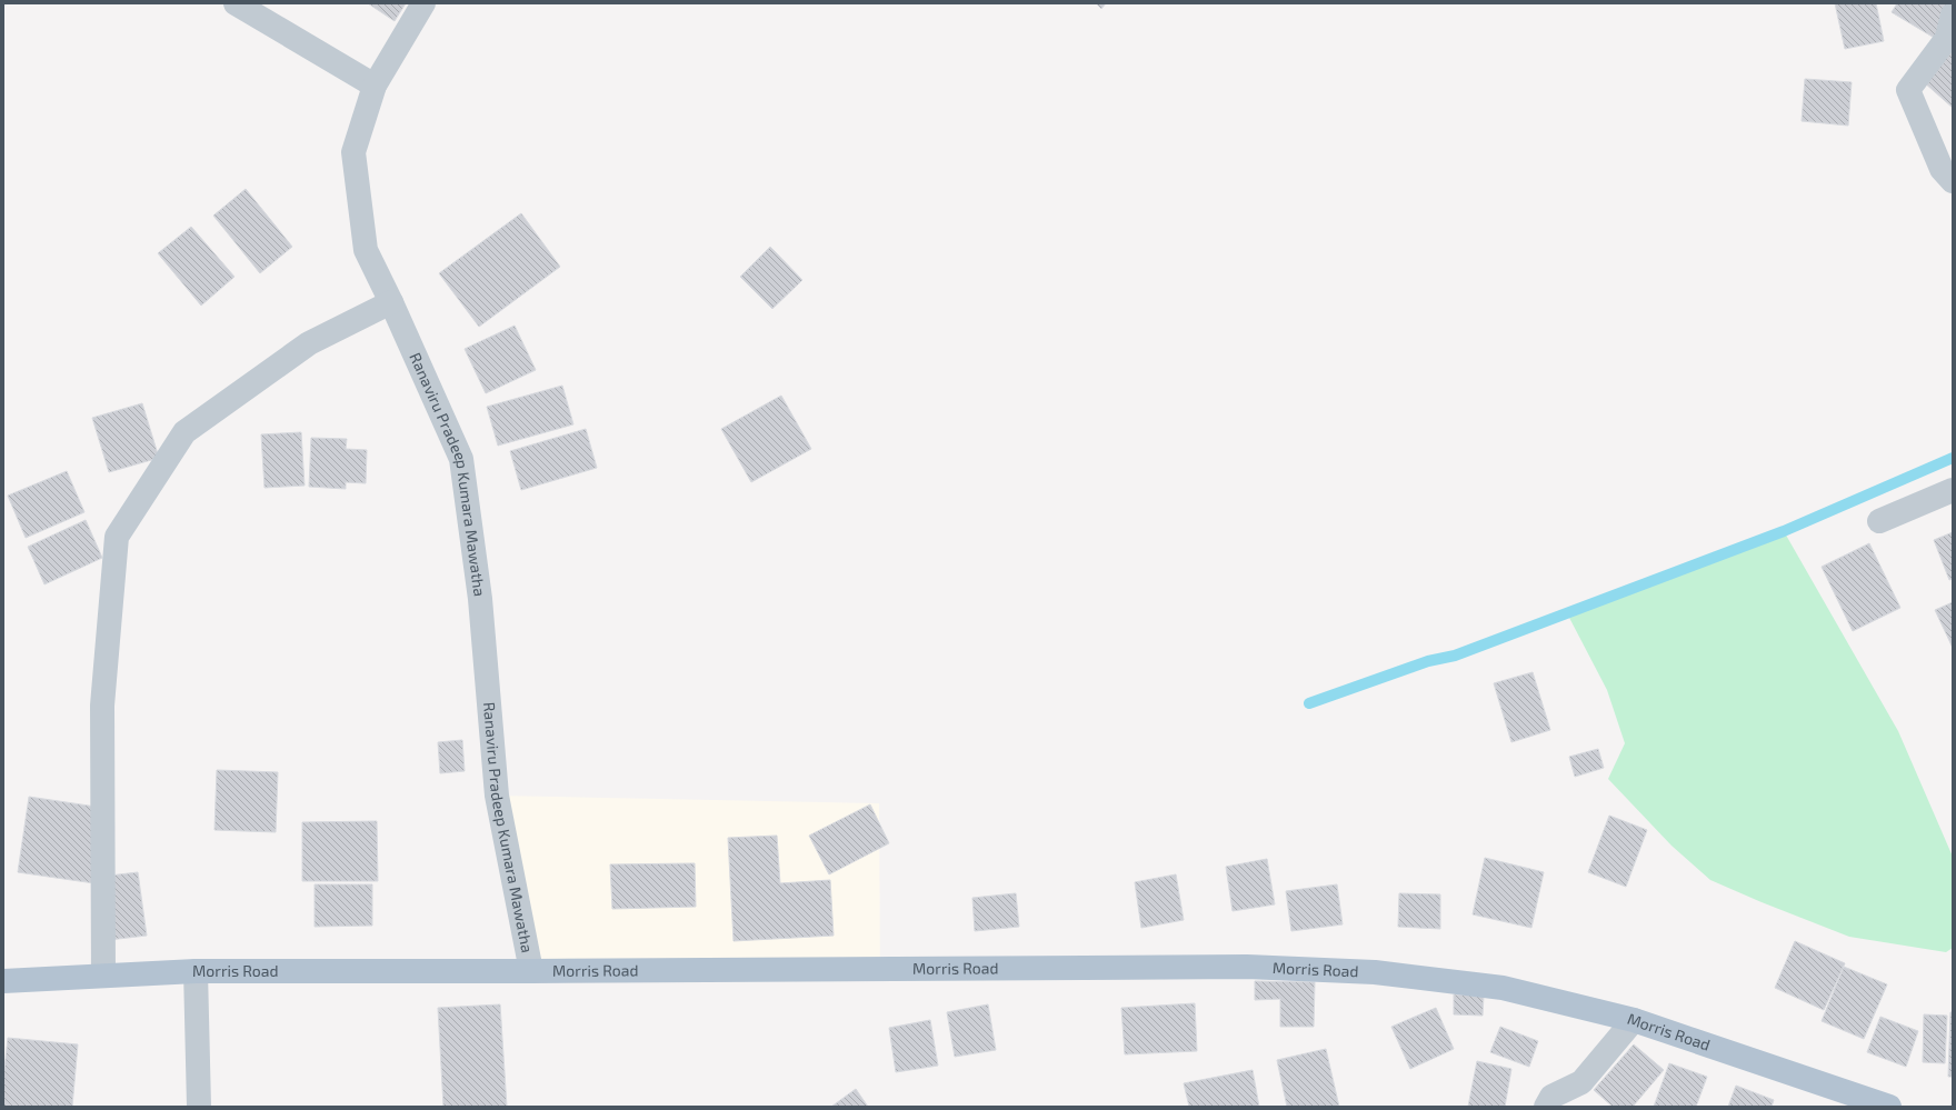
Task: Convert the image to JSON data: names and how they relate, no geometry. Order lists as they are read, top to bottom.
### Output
{
  "streets": {
    "main road": ["Morris Road"],
    "street": ["Ranaviru Pradeep Kumara Mawatha"]
  },
  "crossings": [
    ["Ranaviru Pradeep Kumara Mawatha", "Morris Road"]
  ]
}
